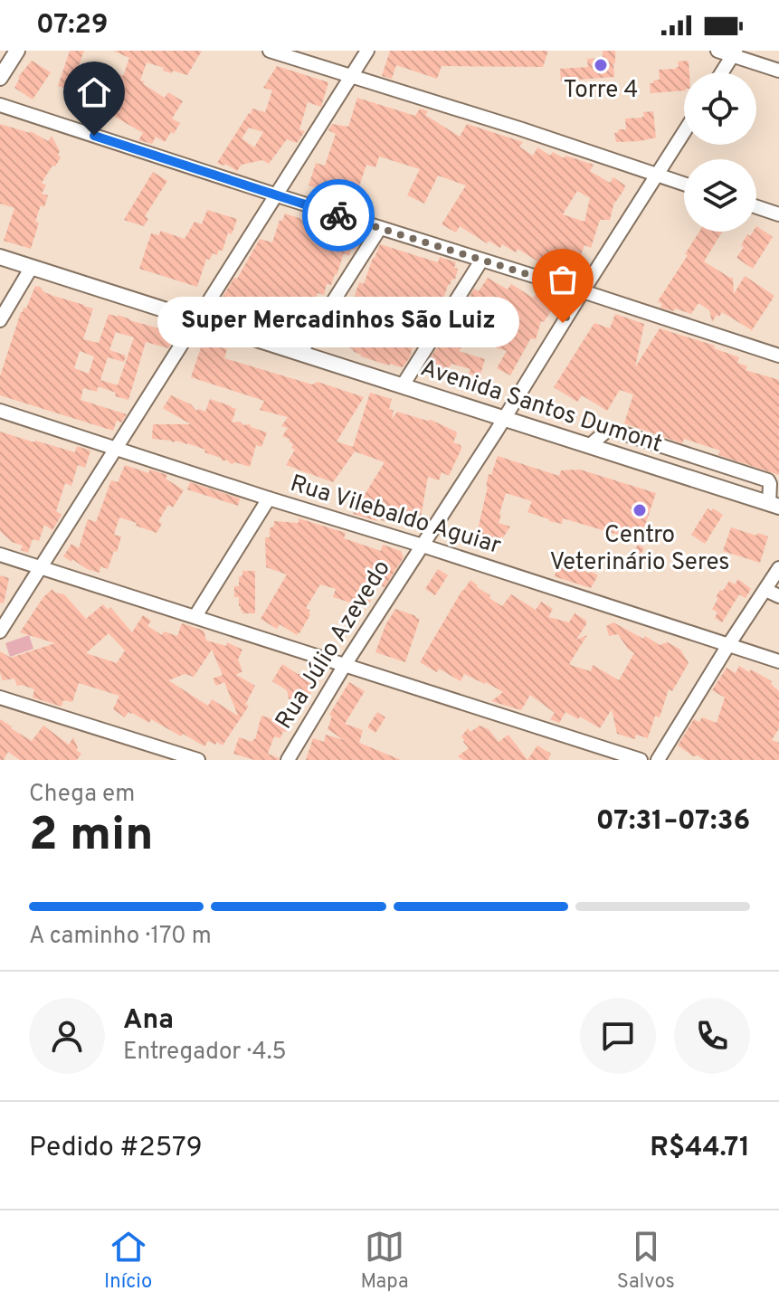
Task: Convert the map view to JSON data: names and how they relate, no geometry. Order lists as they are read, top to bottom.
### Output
{
  "streets": {
    "main road": ["Avenida Santos Dumont"],
    "street": ["Rua Vilebaldo Aguiar", "Rua Júlio Azevedo"]
  },
  "crossings": [
    ["Avenida Santos Dumont", "Rua Júlio Azevedo"],
    ["Rua Vilebaldo Aguiar", "Rua Júlio Azevedo"]
  ],
  "places": ["Torre 4", "Super Mercadinhos São Luiz", "Centro Veterinário Seres"],
  "page": {
    "status": "07:29",
    "bubble": "Super Mercadinhos São Luiz",
    "heading": ["2 min", "Chega em", "07:31–07:36"],
    "panel": [
      "Ana",
      "Entregador · 4.5",
      "Pedido #2579",
      "R$44.71"
    ],
    "bar": "A caminho · 170 m",
    "tabs": ["Início", "Mapa", "Salvos"]
  }
}
